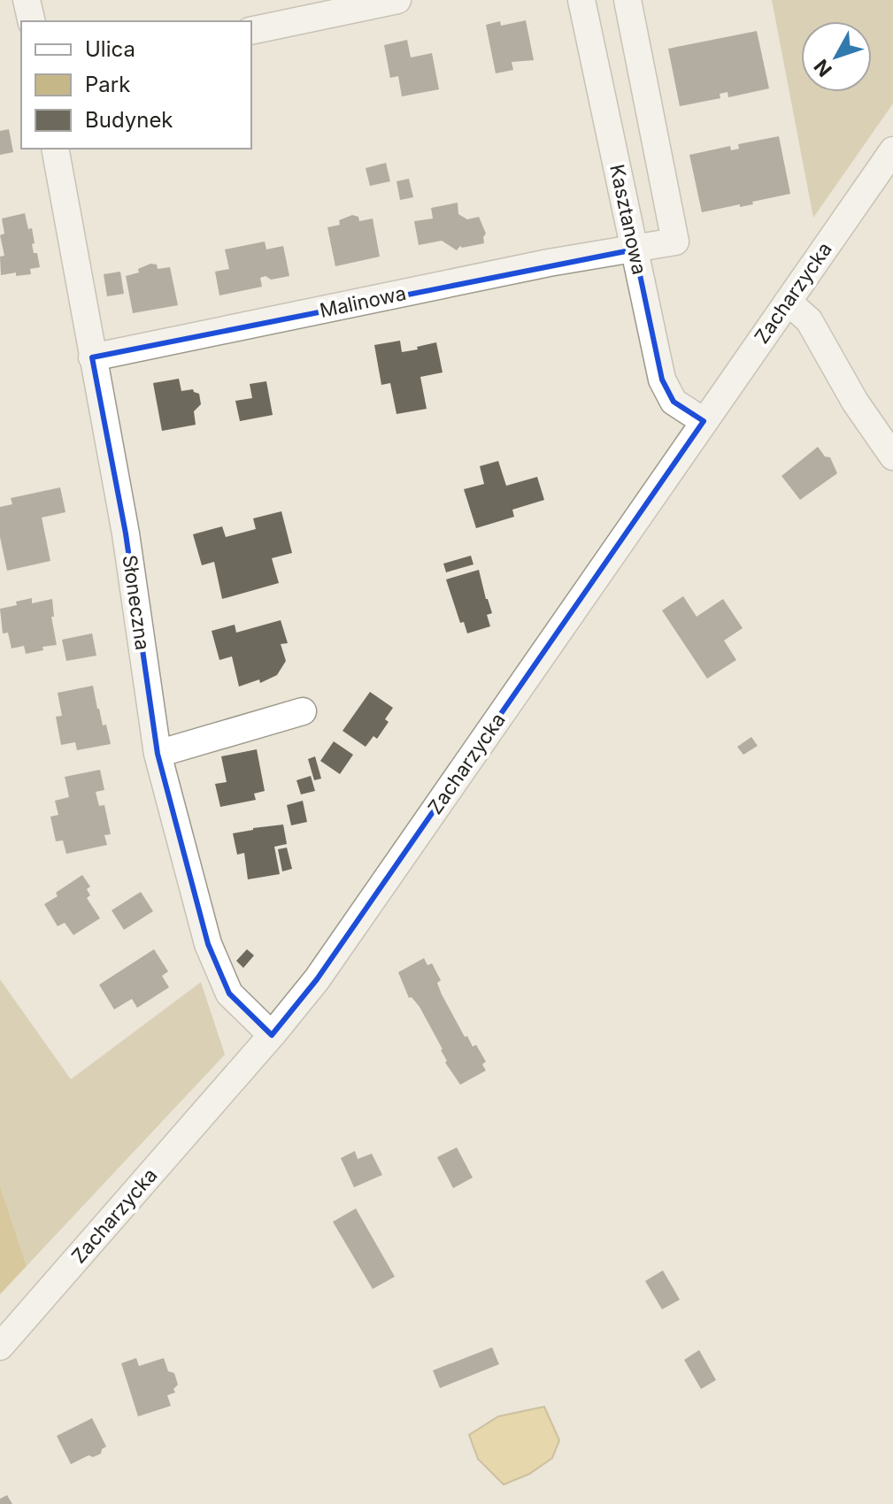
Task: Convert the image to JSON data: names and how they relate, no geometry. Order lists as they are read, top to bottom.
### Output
{
  "streets": {
    "street": [
      "Kasztanowa",
      "Zacharzycka",
      "Malinowa",
      "Słoneczna"
    ]
  },
  "crossings": [
    ["Kasztanowa", "Zacharzycka"],
    ["Kasztanowa", "Malinowa"],
    ["Zacharzycka", "Słoneczna"],
    ["Malinowa", "Słoneczna"]
  ],
  "legend": ["Ulica", "Park", "Budynek"],
  "north": "bottom left"
}
